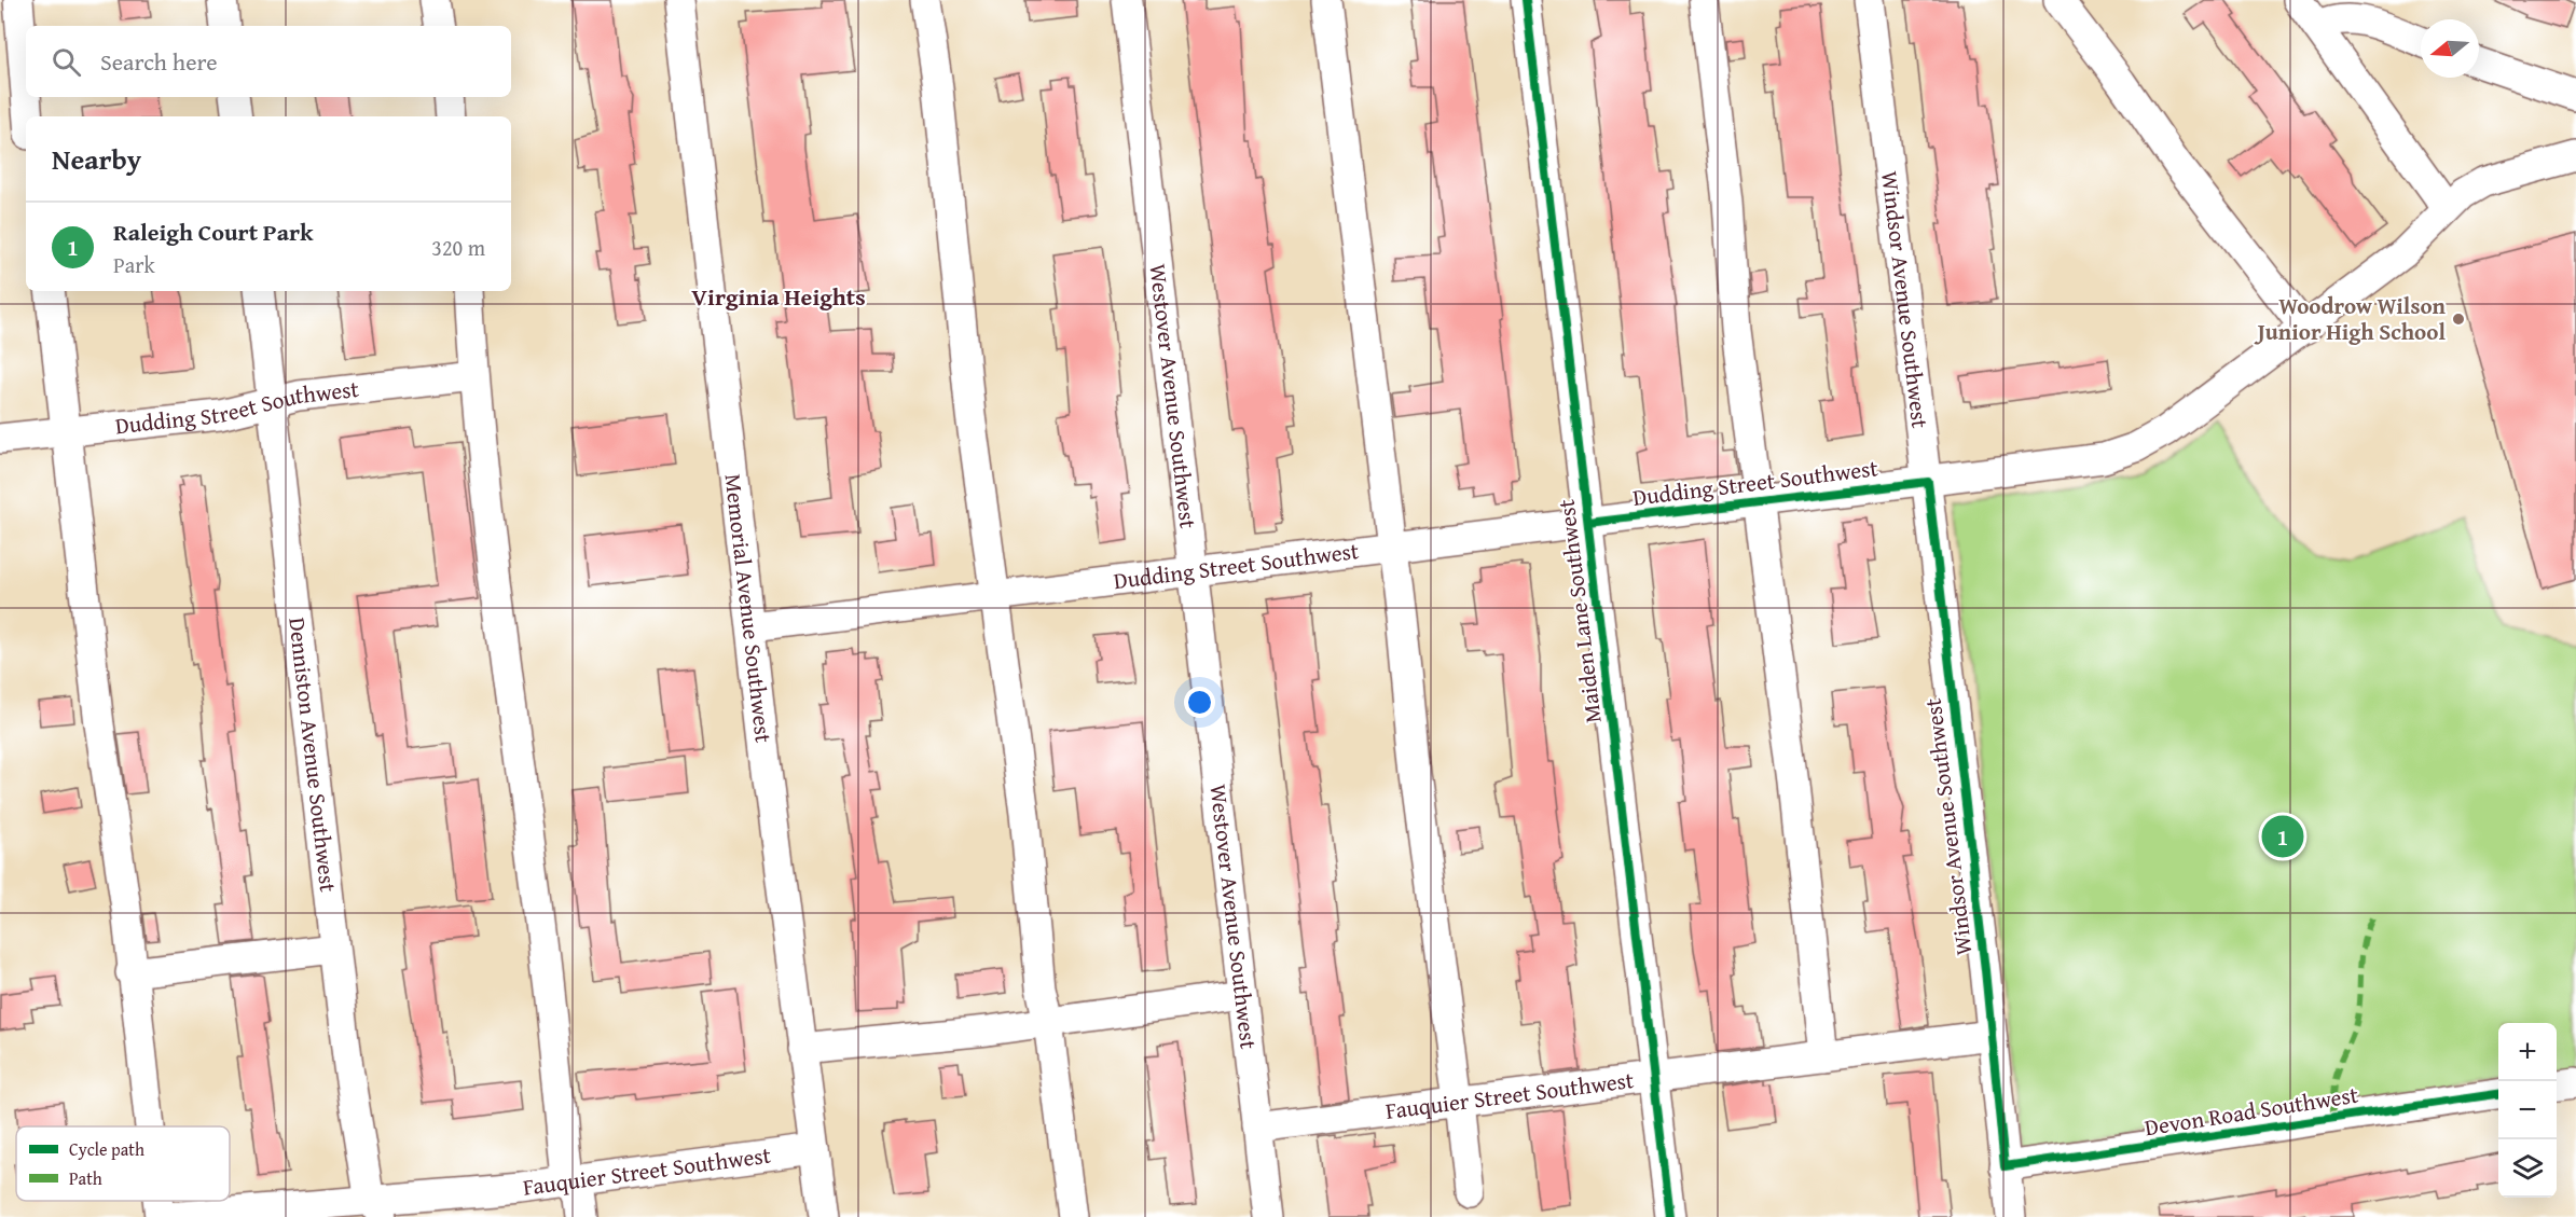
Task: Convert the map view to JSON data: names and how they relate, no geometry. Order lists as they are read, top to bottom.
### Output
{
  "streets": {
    "street": [
      "Windsor Avenue Southwest",
      "Westover Avenue Southwest",
      "Dudding Street Southwest",
      "Memorial Avenue Southwest",
      "Maiden Lane Southwest",
      "Denniston Avenue Southwest",
      "Fauquier Street Southwest",
      "Devon Road Southwest"
    ]
  },
  "crossings": [
    ["Windsor Avenue Southwest", "Dudding Street Southwest"],
    ["Windsor Avenue Southwest", "Fauquier Street Southwest"],
    ["Windsor Avenue Southwest", "Devon Road Southwest"],
    ["Westover Avenue Southwest", "Dudding Street Southwest"],
    ["Westover Avenue Southwest", "Fauquier Street Southwest"],
    ["Dudding Street Southwest", "Memorial Avenue Southwest"],
    ["Dudding Street Southwest", "Maiden Lane Southwest"],
    ["Dudding Street Southwest", "Denniston Avenue Southwest"],
    ["Memorial Avenue Southwest", "Fauquier Street Southwest"],
    ["Maiden Lane Southwest", "Fauquier Street Southwest"],
    ["Denniston Avenue Southwest", "Fauquier Street Southwest"]
  ],
  "districts": ["Virginia Heights"],
  "places": ["Woodrow Wilson Junior High School"],
  "legend": ["Cycle path", "Path"],
  "north": "left",
  "page": {
    "search": "Search here",
    "heading": "Nearby",
    "list": [
      {
        "mark": "1",
        "name": "Raleigh Court Park",
        "note": "Park",
        "value": "320 m"
      }
    ],
    "pins": "1",
    "map_buttons": ["+", "−"]
  }
}
